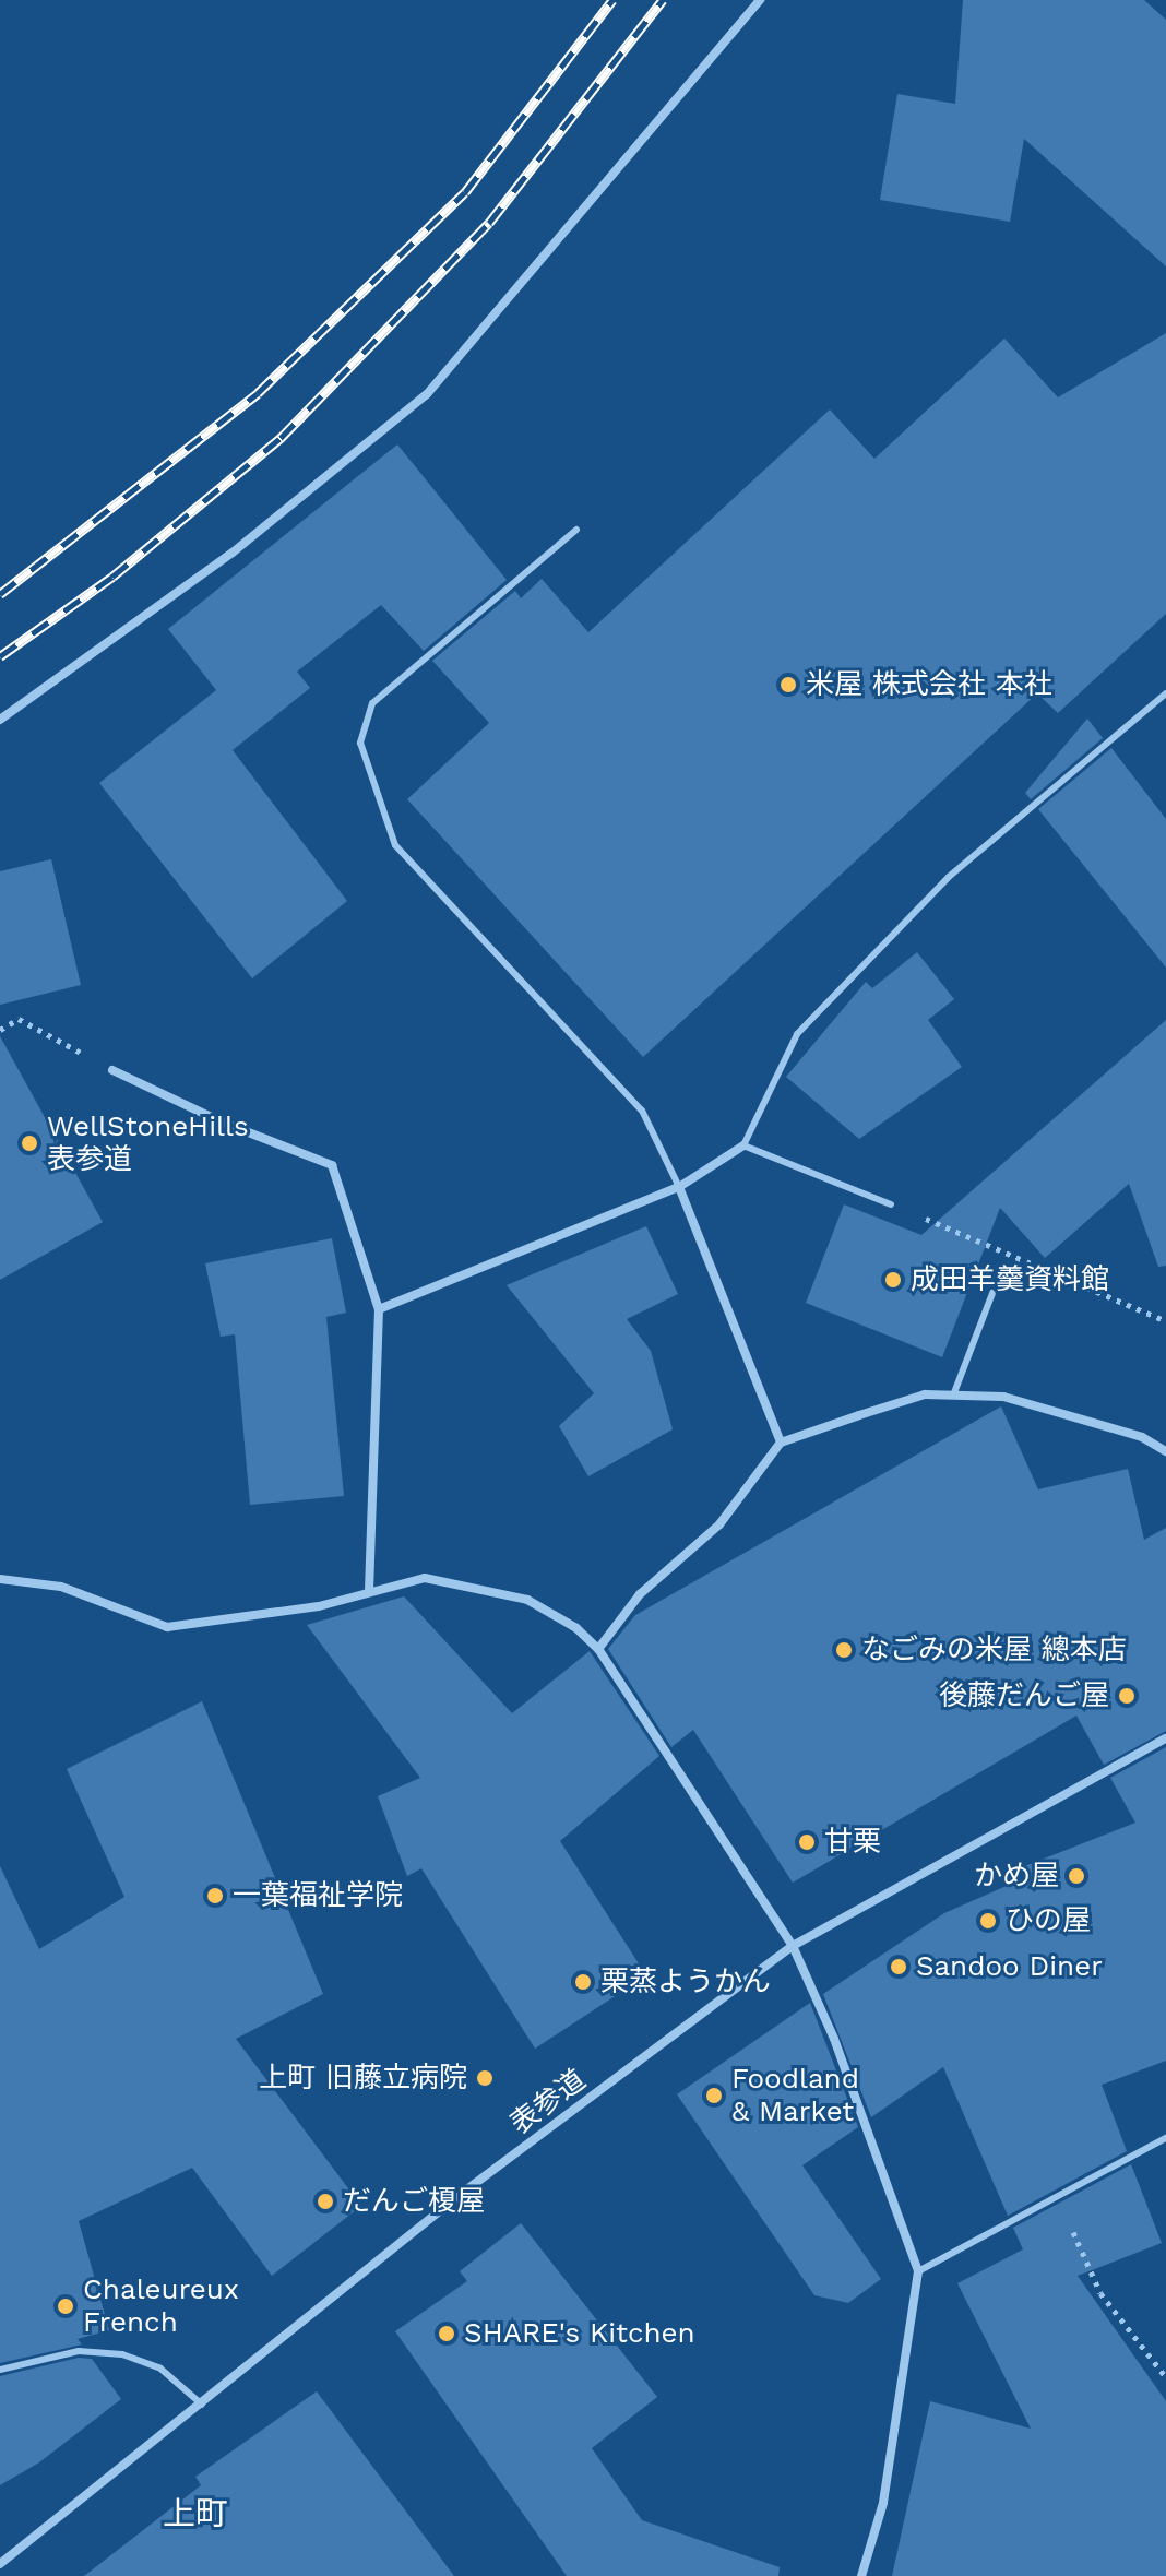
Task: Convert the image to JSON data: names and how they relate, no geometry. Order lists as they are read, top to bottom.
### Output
{
  "streets": {
    "street": ["表参道"]
  },
  "districts": ["上町"],
  "places": [
    "米屋 株式会社 本社",
    "WellStoneHills 表参道",
    "成田羊羹資料館",
    "なごみの米屋 總本店",
    "後藤だんご屋",
    "甘栗",
    "かめ屋",
    "一葉福祉学院",
    "ひの屋",
    "Sandoo Diner",
    "栗蒸ようかん",
    "上町 旧藤立病院",
    "Foodland & Market",
    "だんご榎屋",
    "Chaleureux French",
    "SHARE's Kitchen"
  ]
}
